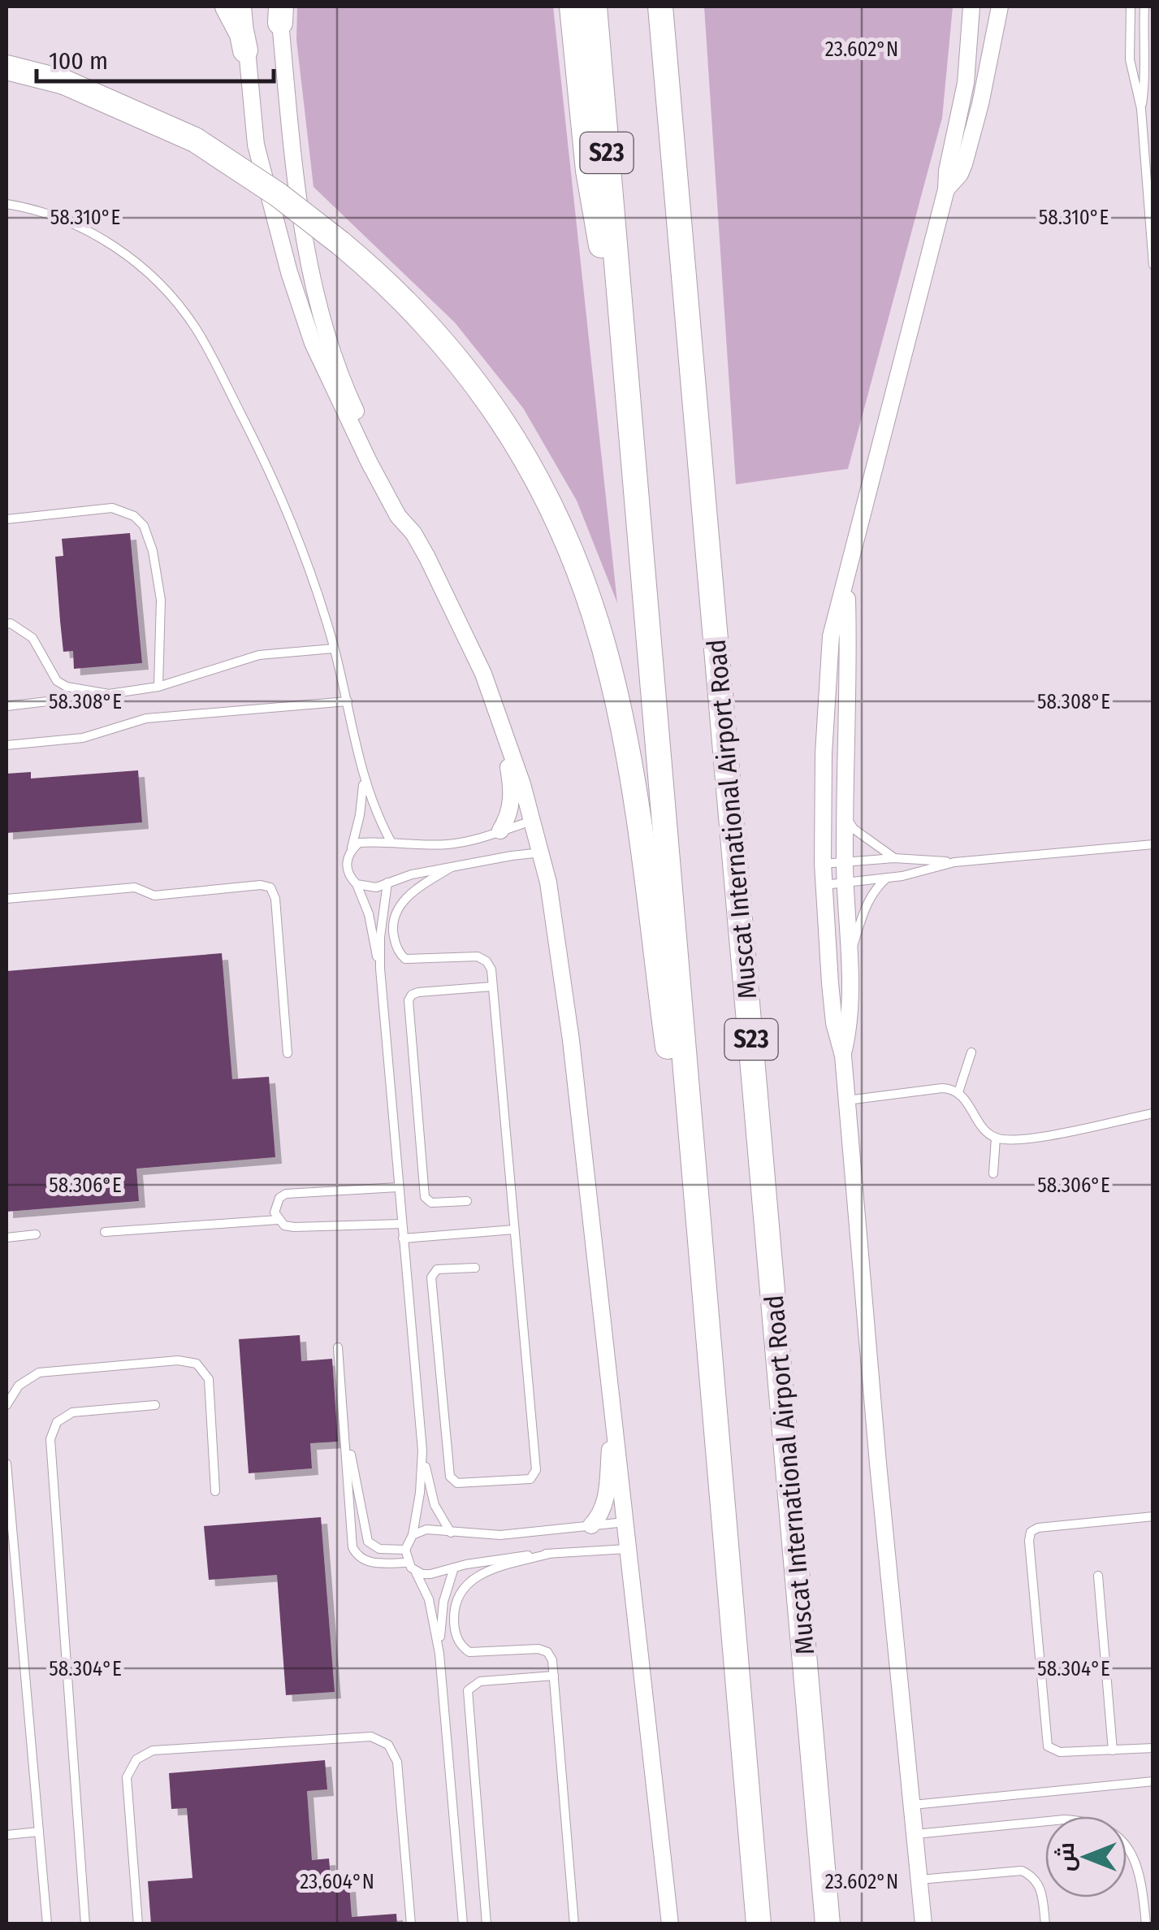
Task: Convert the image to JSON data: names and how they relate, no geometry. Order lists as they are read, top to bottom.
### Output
{
  "streets": {
    "main road": ["S23", "Muscat International Airport Road"]
  },
  "scale_bar": "100 m",
  "north": "left",
  "coordinates": [
    "23.602°N",
    "58.310°E",
    "58.308°E",
    "58.306°E",
    "58.304°E",
    "23.604°N"
  ]
}
